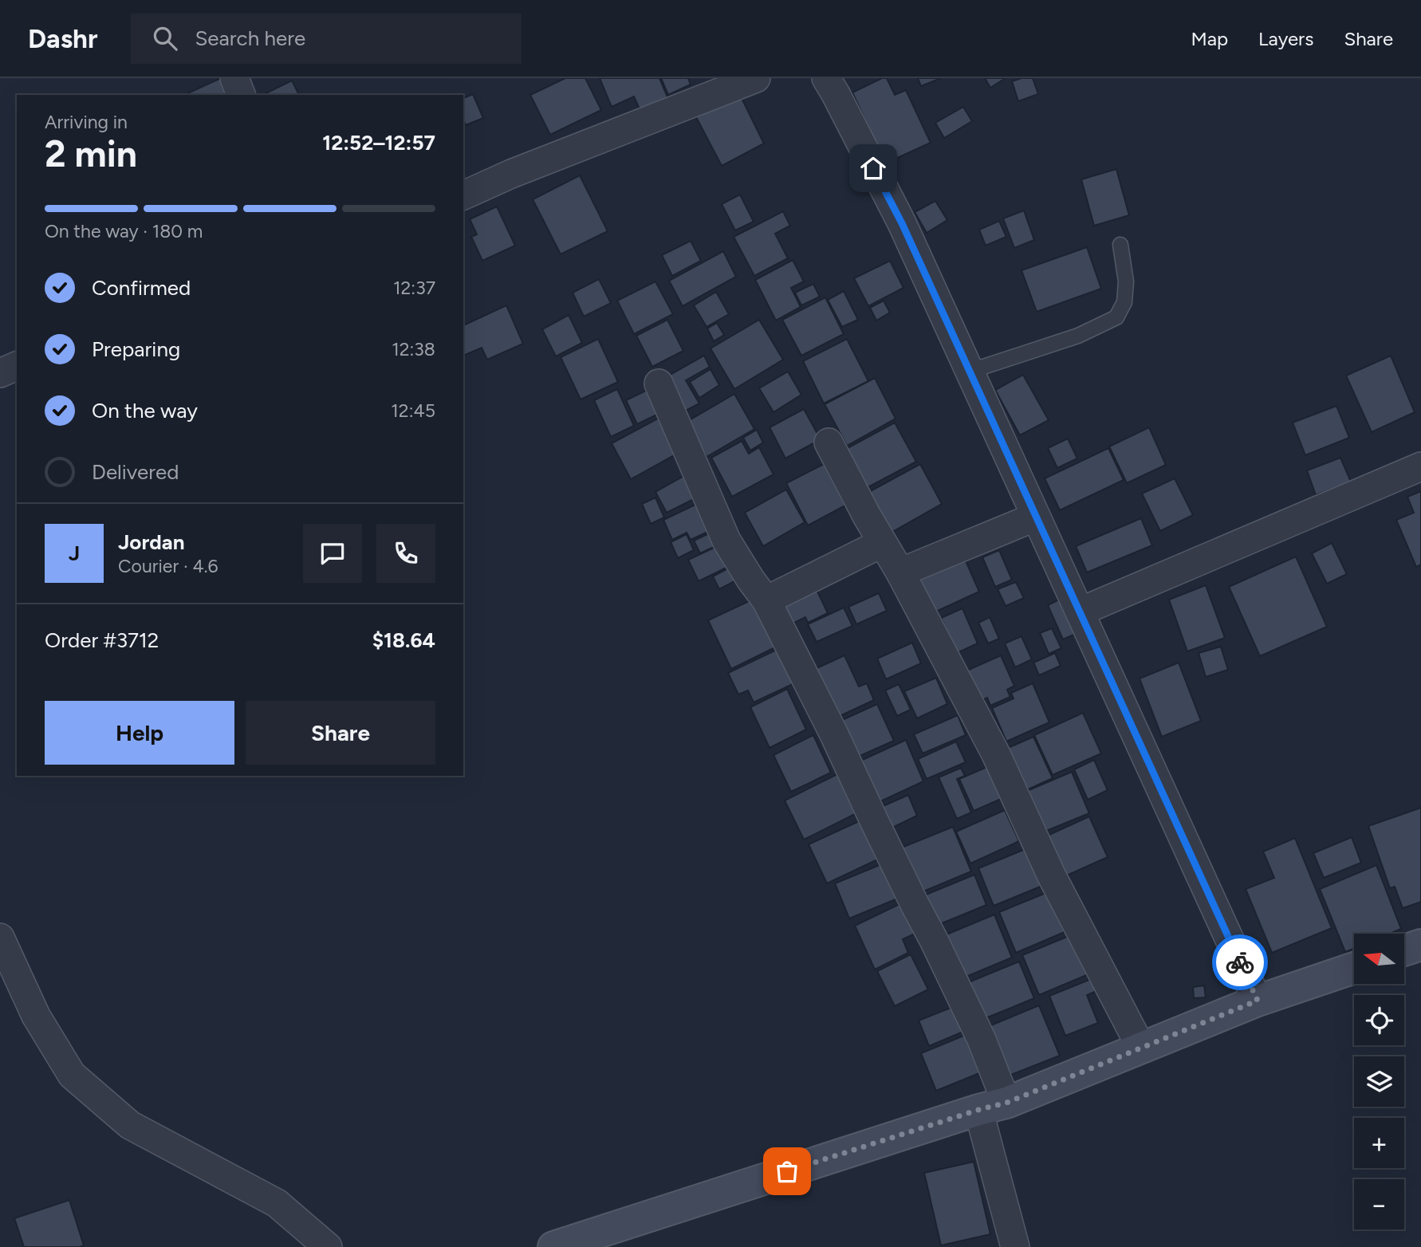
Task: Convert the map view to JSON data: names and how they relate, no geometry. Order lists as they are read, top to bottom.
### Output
{
  "north": "left",
  "page": {
    "header": "Dashr",
    "search": "Search here",
    "nav": ["Map", "Layers", "Share"],
    "heading": ["2 min", "Arriving in", "12:52–12:57"],
    "panel": [
      "Jordan",
      "Courier · 4.6",
      "Order #3712",
      "$18.64"
    ],
    "bar": "On the way · 180 m",
    "list": [
      ["Confirmed", "12:37"],
      ["Preparing", "12:38"],
      ["On the way", "12:45"],
      "Delivered"
    ],
    "round": "J",
    "buttons": ["Help", "Share"],
    "map_buttons": ["+", "−"]
  }
}
